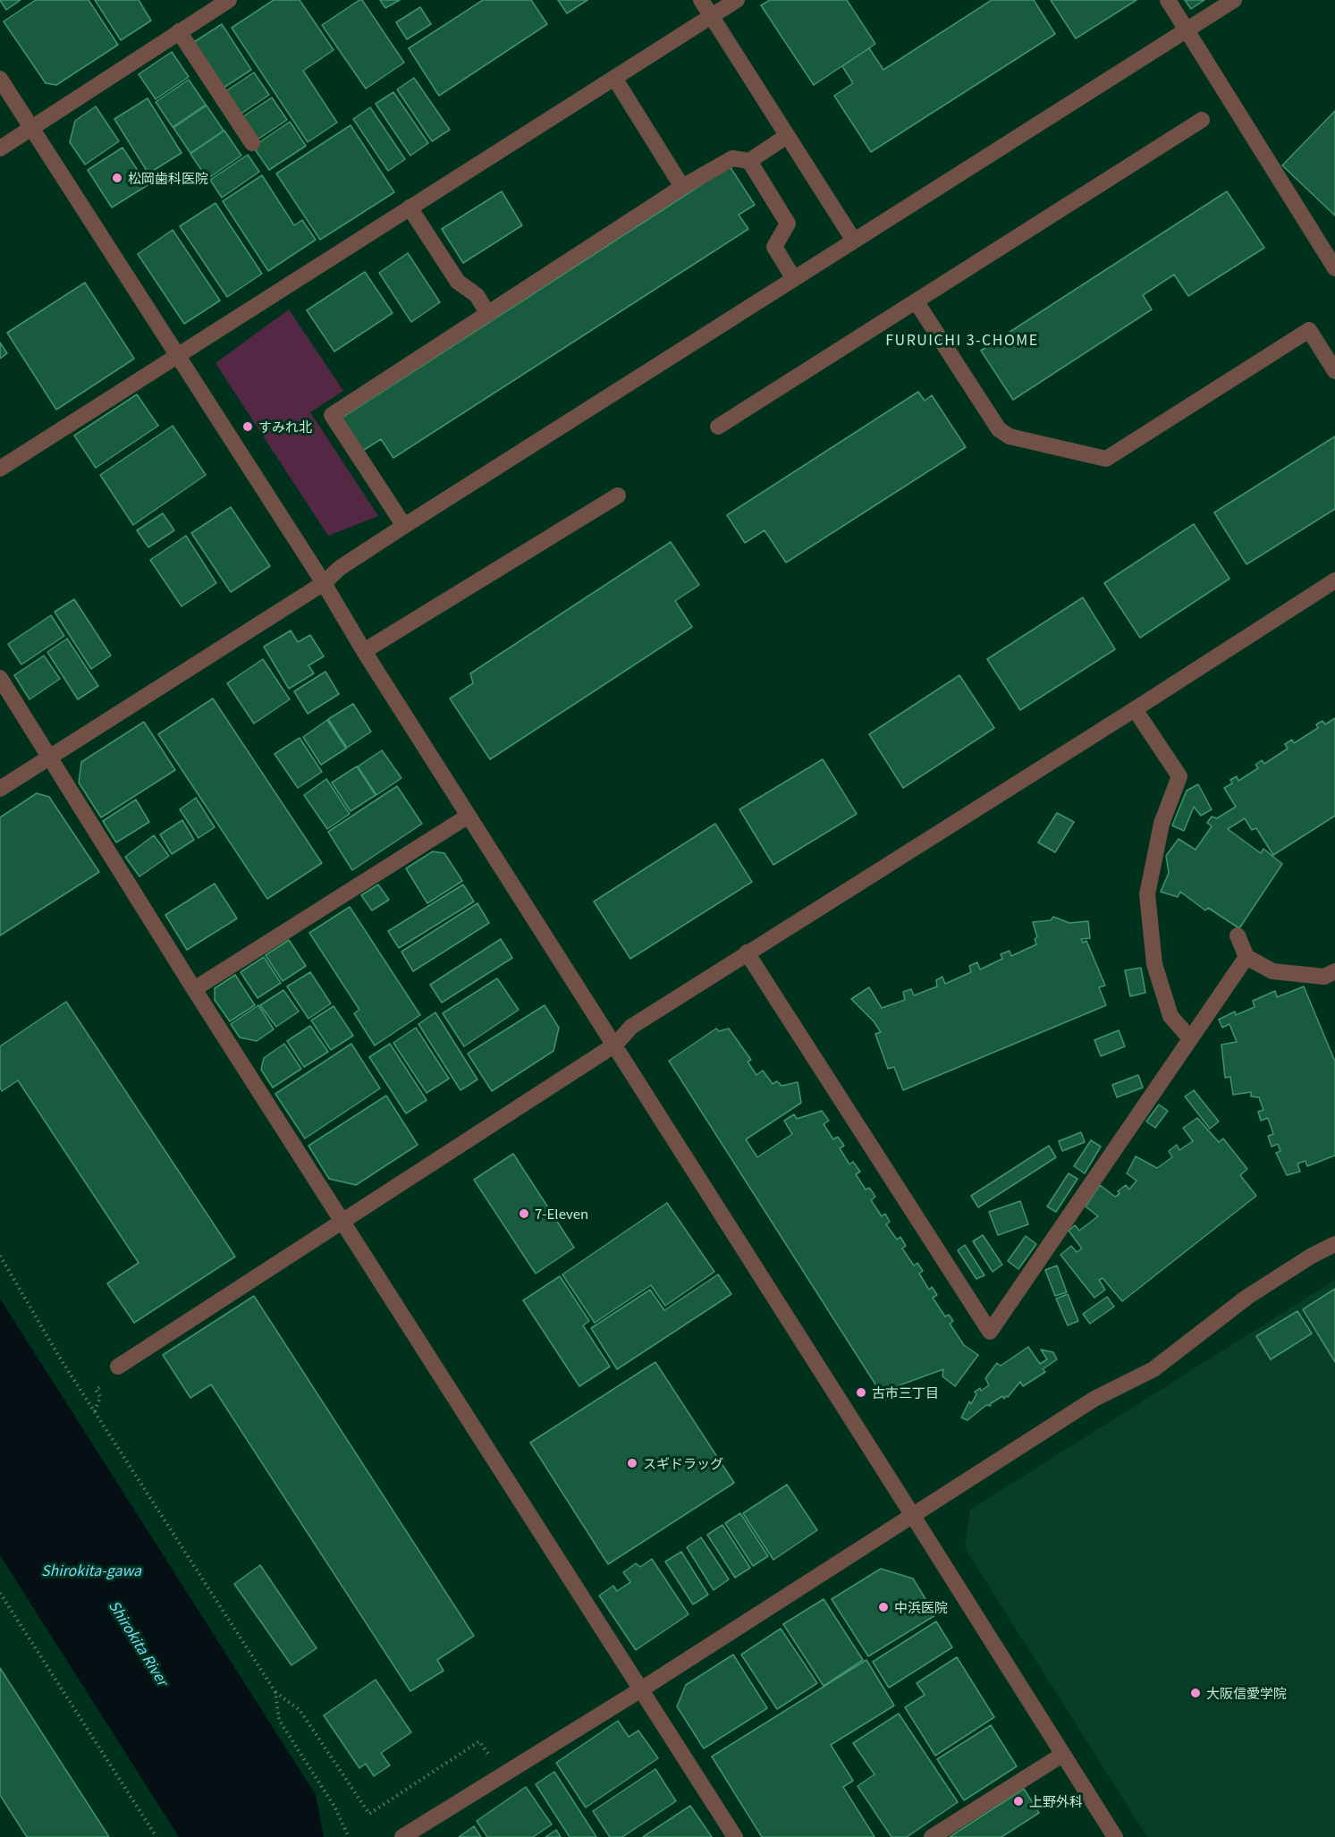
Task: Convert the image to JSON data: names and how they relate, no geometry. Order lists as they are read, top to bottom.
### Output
{
  "districts": ["FURUICHI 3-CHOME"],
  "water": ["Shirokita-gawa", "Shirokita River"],
  "places": [
    "松岡歯科医院",
    "すみれ北",
    "7-Eleven",
    "古市三丁目",
    "スギドラッグ",
    "中浜医院",
    "大阪信愛学院",
    "上野外科"
  ]
}
